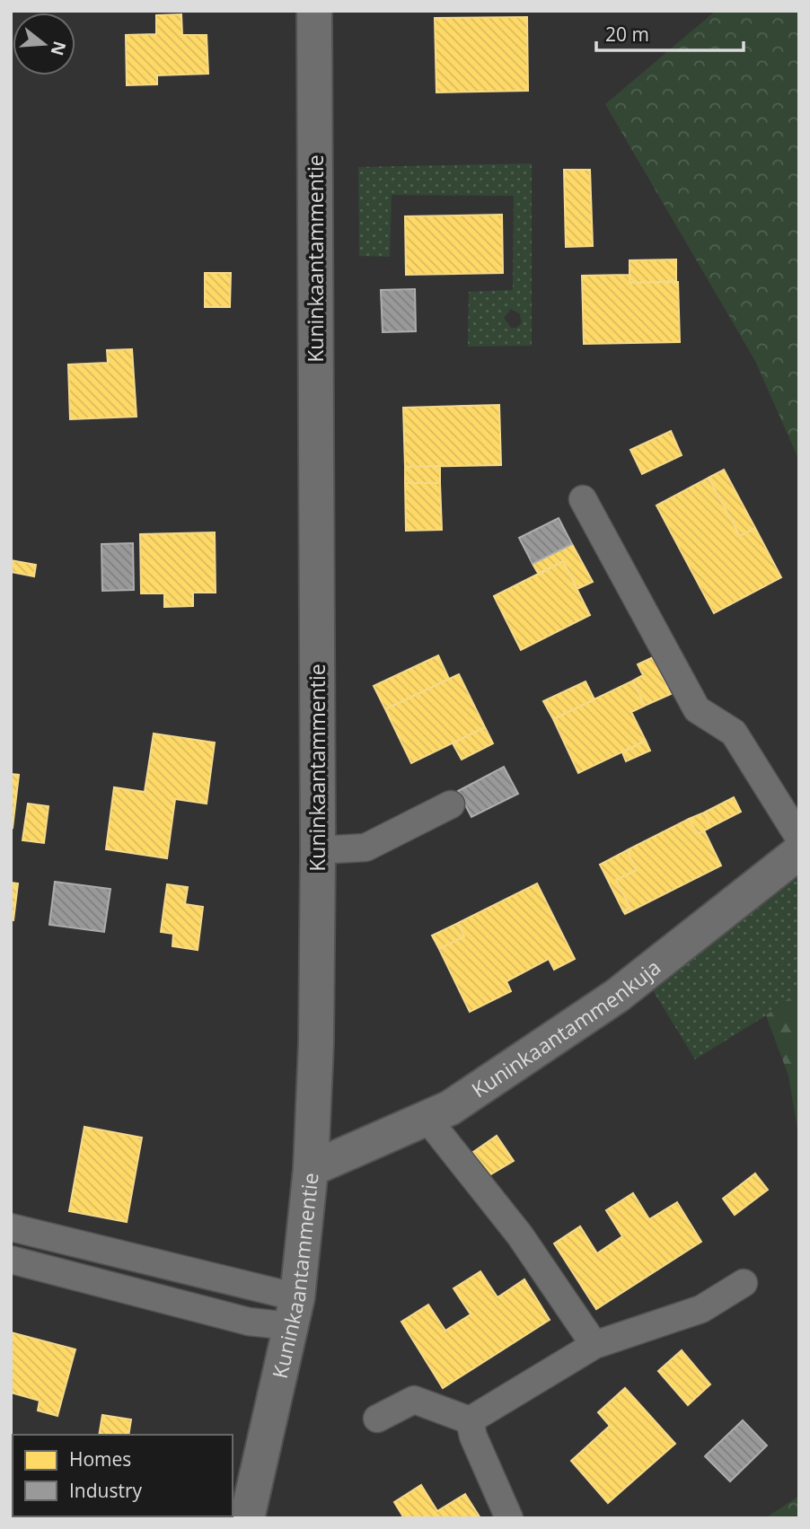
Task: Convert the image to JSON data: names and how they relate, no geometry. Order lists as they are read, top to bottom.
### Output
{
  "streets": {
    "street": ["Kuninkaantammentie", "Kuninkaantammenkuja"]
  },
  "crossings": [
    ["Kuninkaantammentie", "Kuninkaantammenkuja"]
  ],
  "legend": ["Homes", "Industry"],
  "scale_bar": "20 m",
  "north": "right"
}
